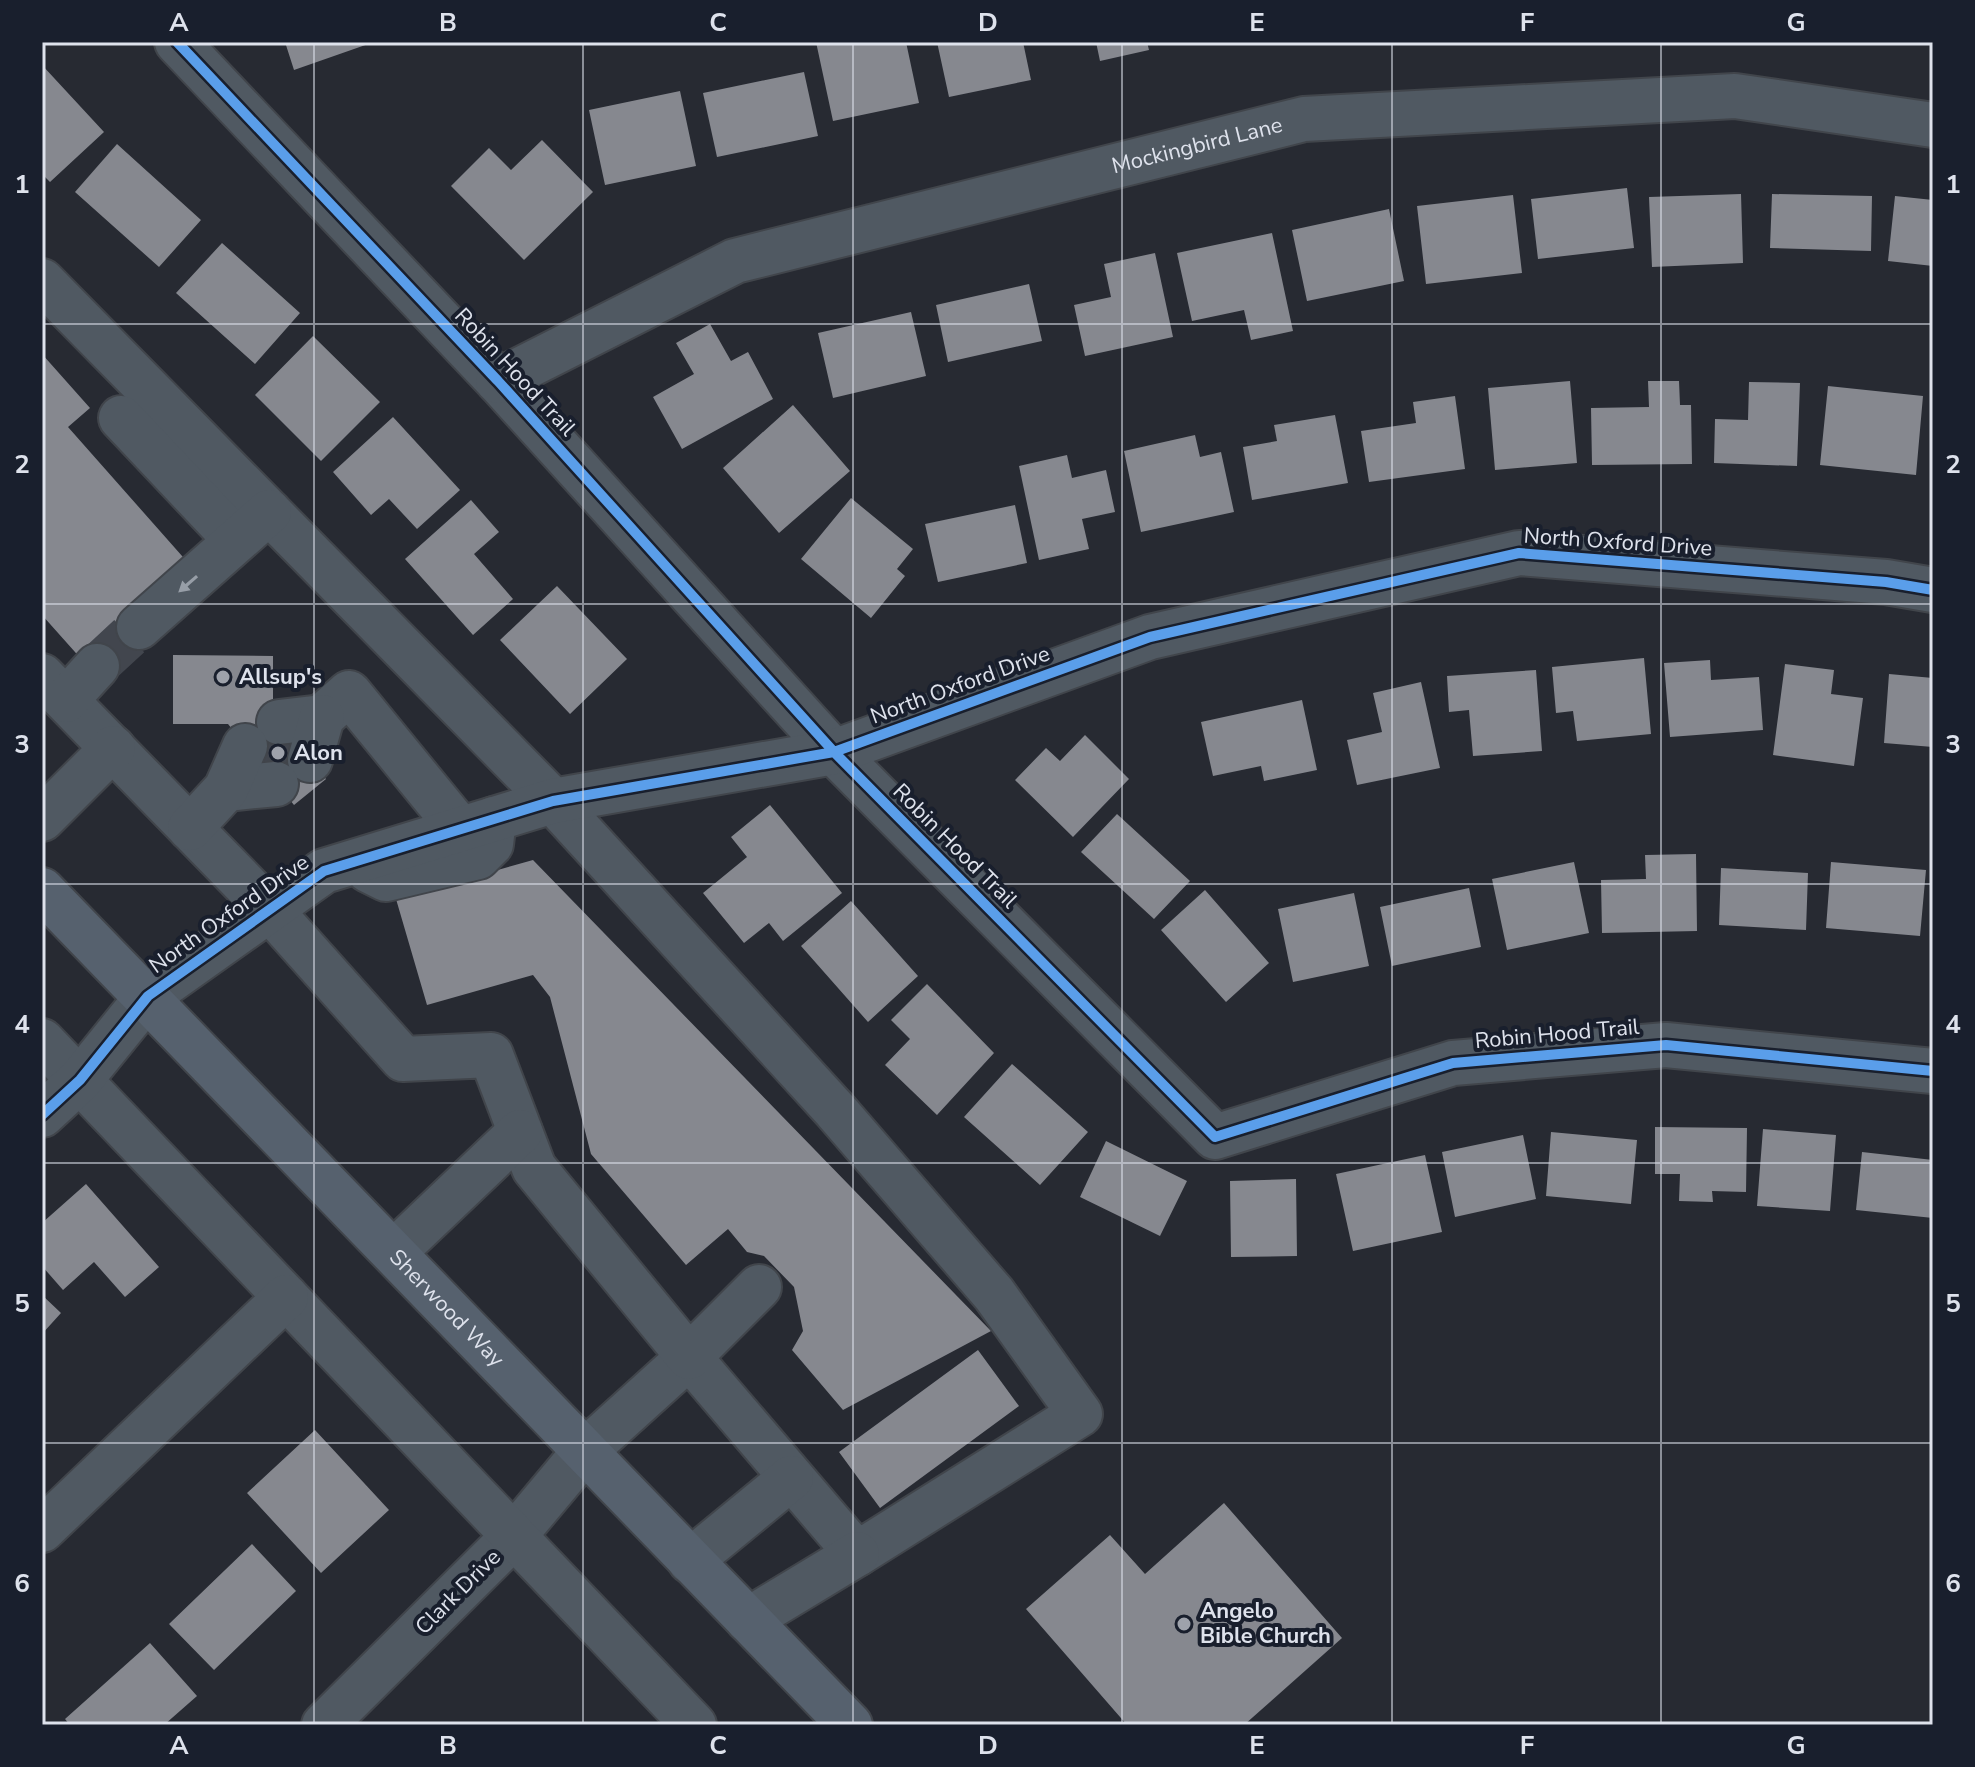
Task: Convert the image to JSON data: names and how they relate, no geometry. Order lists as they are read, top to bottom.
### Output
{
  "streets": {
    "main road": ["Sherwood Way"],
    "street": [
      "Mockingbird Lane",
      "Robin Hood Trail",
      "North Oxford Drive",
      "Clark Drive"
    ]
  },
  "crossings": [
    ["Mockingbird Lane", "Robin Hood Trail"],
    ["Robin Hood Trail", "North Oxford Drive"],
    ["North Oxford Drive", "Sherwood Way"],
    ["Sherwood Way", "Clark Drive"]
  ],
  "places": ["Allsup's", "Alon", "Angelo Bible Church"],
  "grid": {
    "columns": [
      "A",
      "B",
      "C",
      "D",
      "E",
      "F",
      "G"
    ],
    "rows": [
      "1",
      "2",
      "3",
      "4",
      "5",
      "6"
    ]
  }
}
